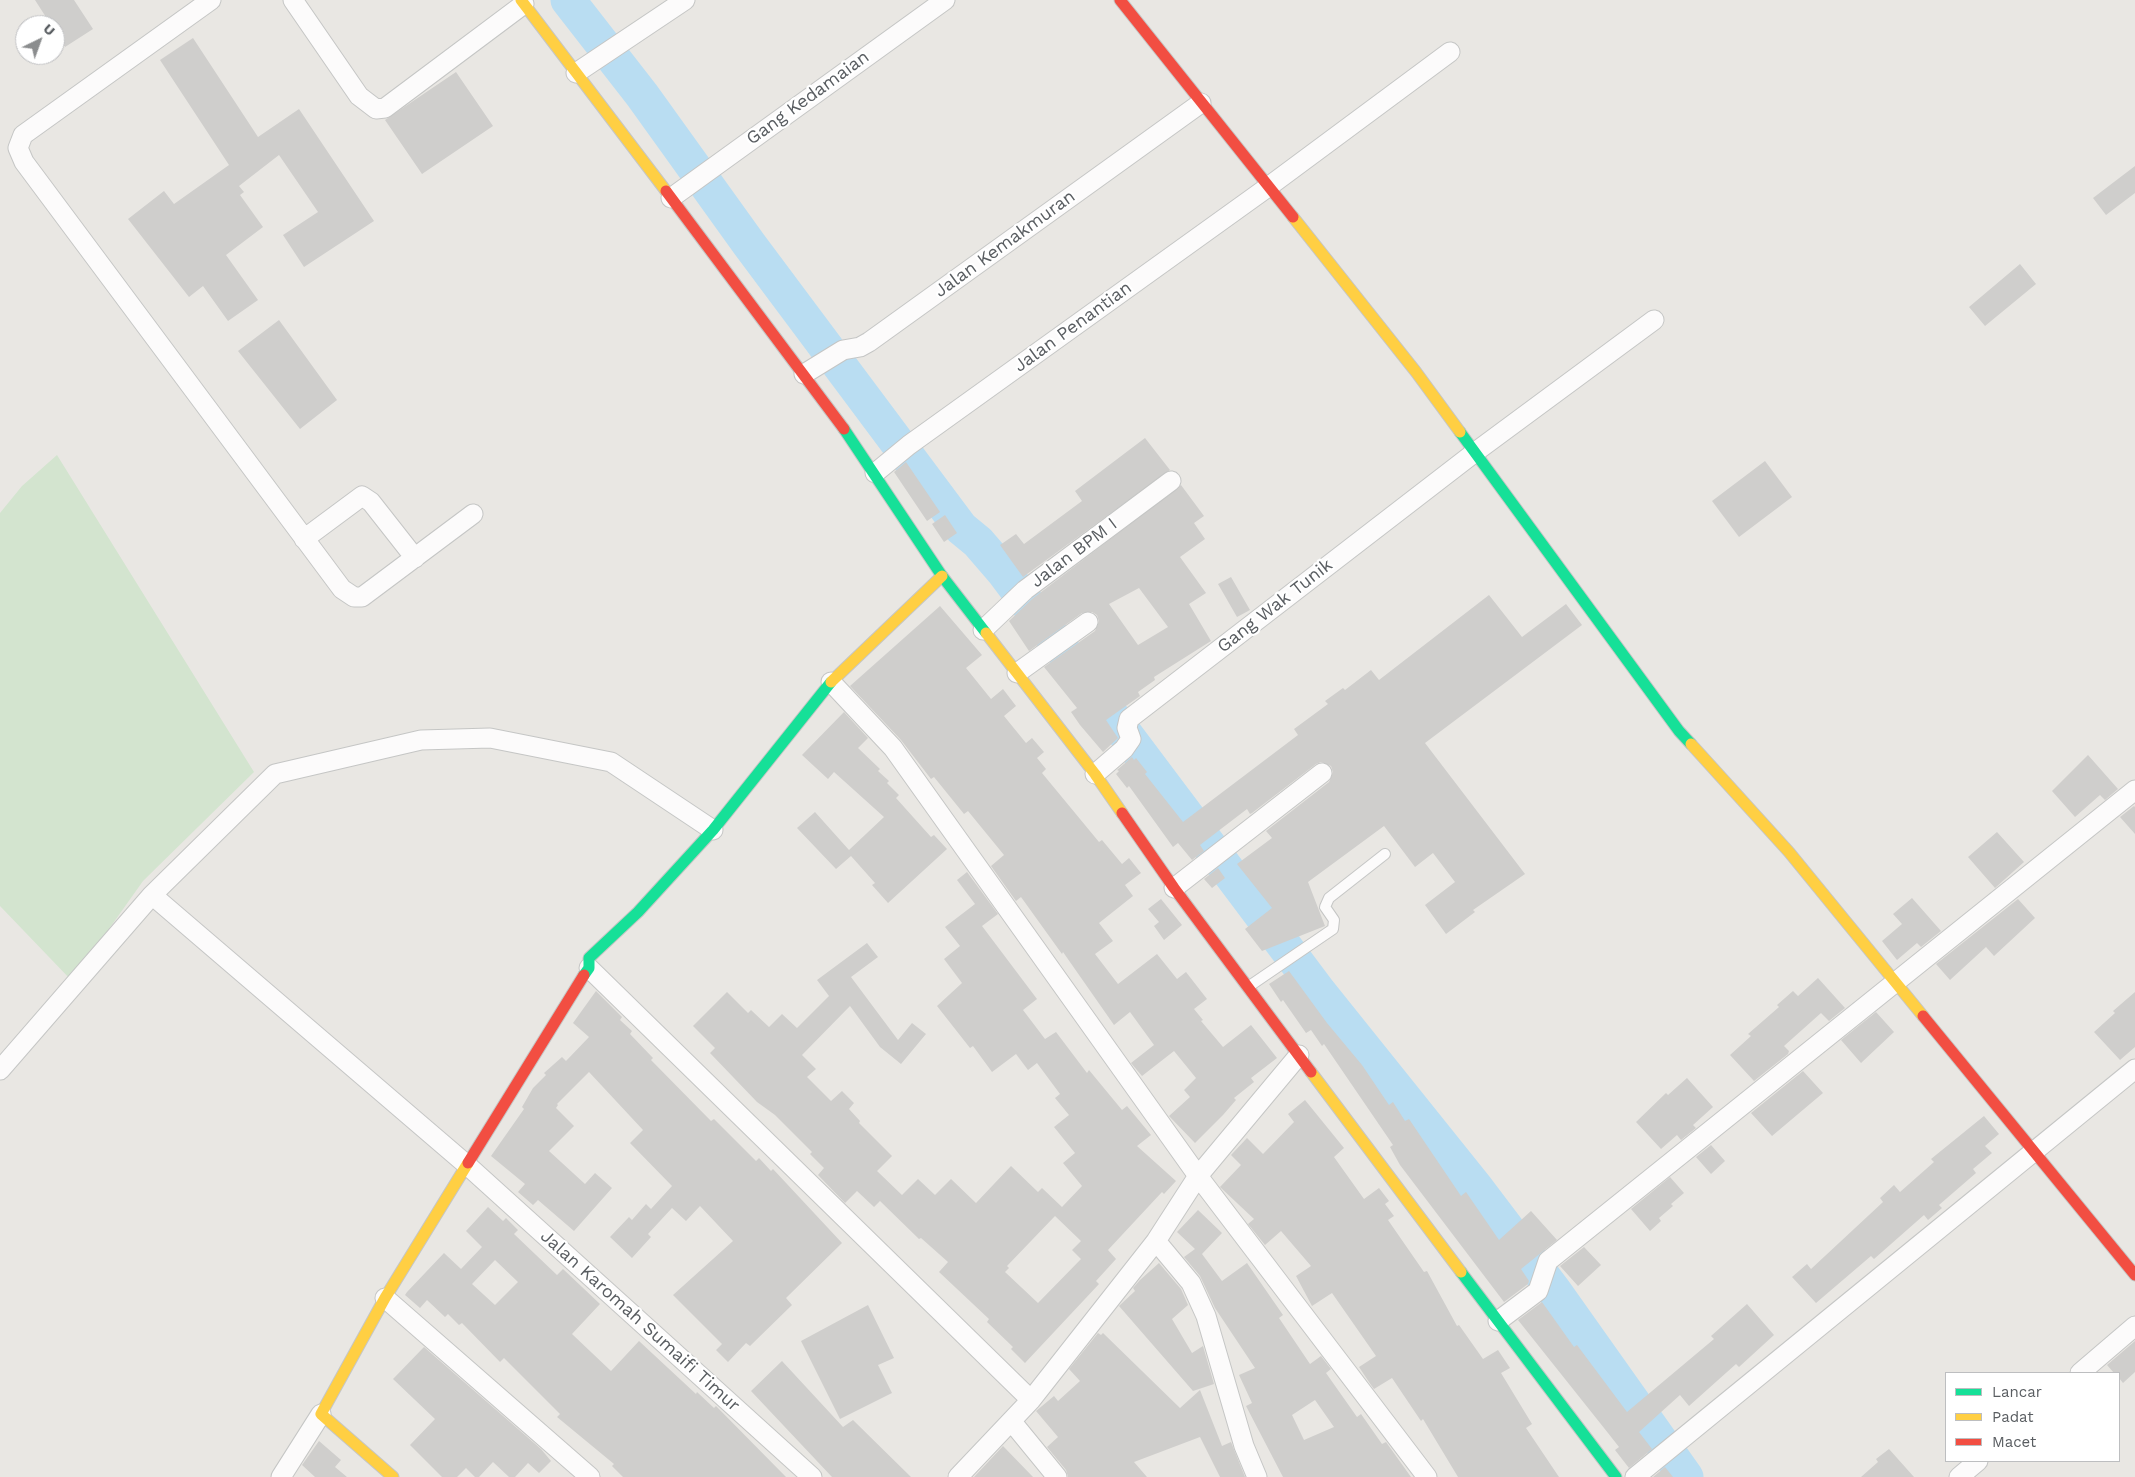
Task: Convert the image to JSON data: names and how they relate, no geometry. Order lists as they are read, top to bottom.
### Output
{
  "streets": {
    "street": [
      "Gang Kedamaian",
      "Jalan Kemakmuran",
      "Jalan Penantian",
      "Jalan BPM I",
      "Gang Wak Tunik",
      "Jalan Karomah Sumaifi Timur"
    ]
  },
  "legend": ["Lancar", "Padat", "Macet"],
  "north": "top right"
}
